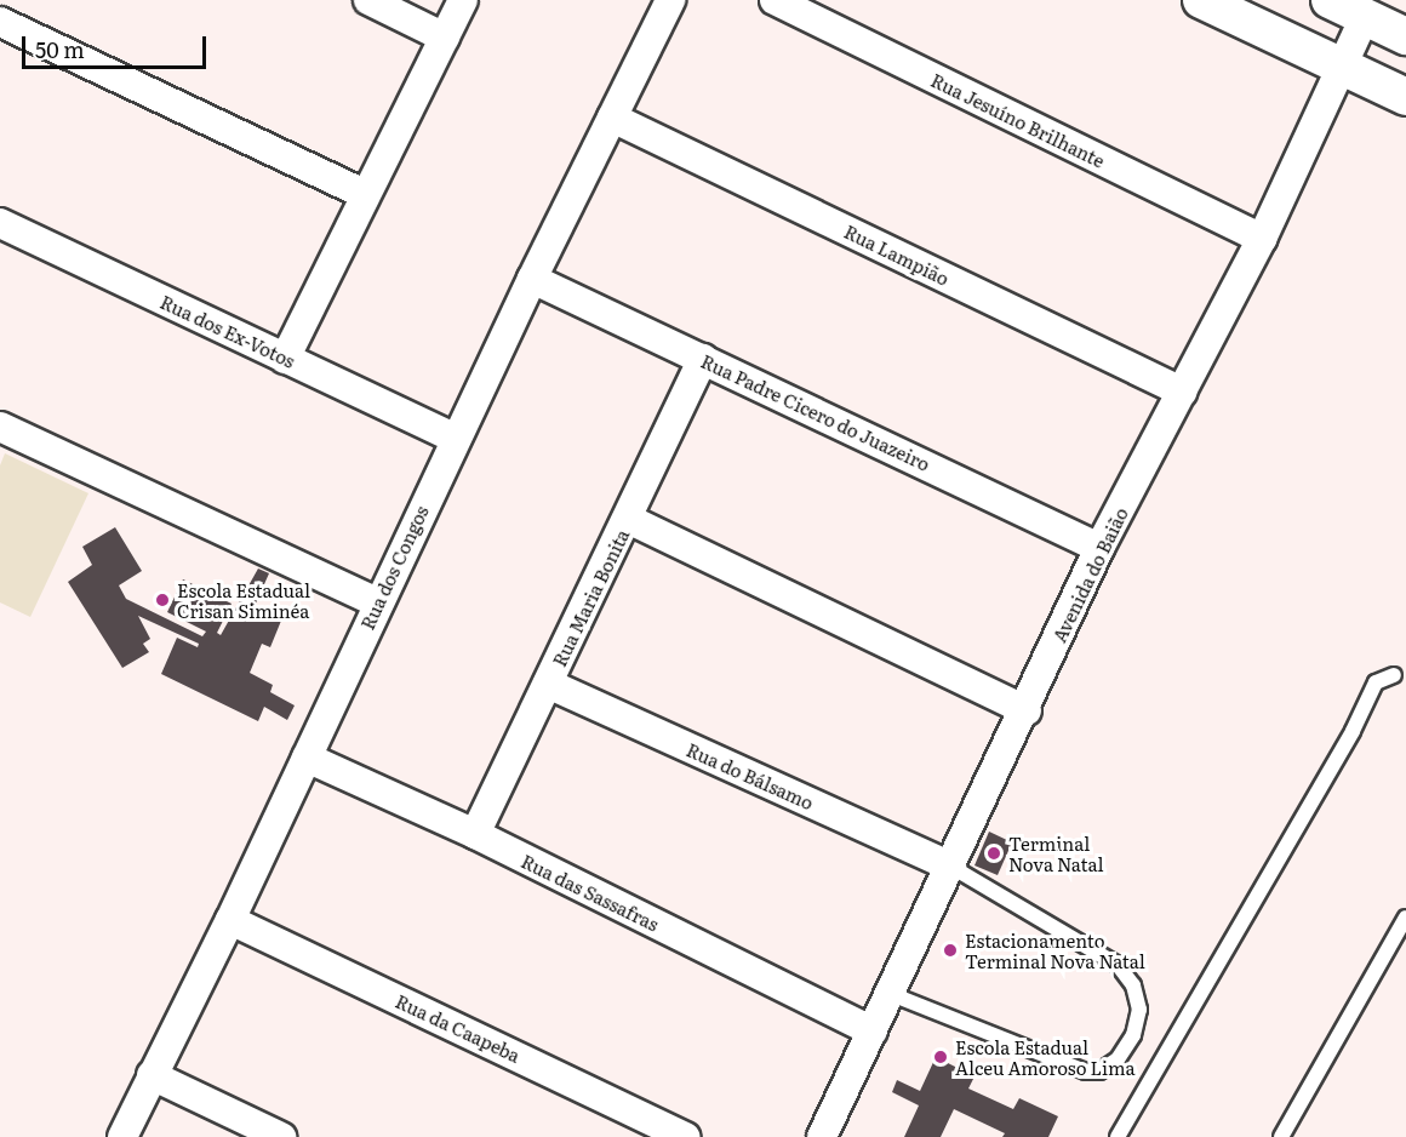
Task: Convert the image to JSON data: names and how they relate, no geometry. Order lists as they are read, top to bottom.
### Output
{
  "streets": {
    "street": [
      "Rua Jesuíno Brilhante",
      "Rua Lampião",
      "Rua dos Ex-Votos",
      "Rua Padre Cicero do Juazeiro",
      "Rua dos Congos",
      "Avenida do Baião",
      "Rua Maria Bonita",
      "Rua do Bálsamo",
      "Rua das Sassafras",
      "Rua da Caapeba"
    ]
  },
  "crossings": [
    ["Rua Jesuíno Brilhante", "Avenida do Baião"],
    ["Rua Lampião", "Rua dos Congos"],
    ["Rua Lampião", "Avenida do Baião"],
    ["Rua dos Ex-Votos", "Rua dos Congos"],
    ["Rua Padre Cicero do Juazeiro", "Rua dos Congos"],
    ["Rua Padre Cicero do Juazeiro", "Avenida do Baião"],
    ["Rua Padre Cicero do Juazeiro", "Rua Maria Bonita"],
    ["Rua dos Congos", "Rua das Sassafras"],
    ["Rua dos Congos", "Rua da Caapeba"],
    ["Avenida do Baião", "Rua do Bálsamo"],
    ["Avenida do Baião", "Rua das Sassafras"],
    ["Rua Maria Bonita", "Rua do Bálsamo"],
    ["Rua Maria Bonita", "Rua das Sassafras"]
  ],
  "places": [
    "Escola Estadual Crisan Siminéa",
    "Terminal Nova Natal",
    "Estacionamento Terminal Nova Natal",
    "Escola Estadual Alceu Amoroso Lima"
  ],
  "scale_bar": "50 m"
}
